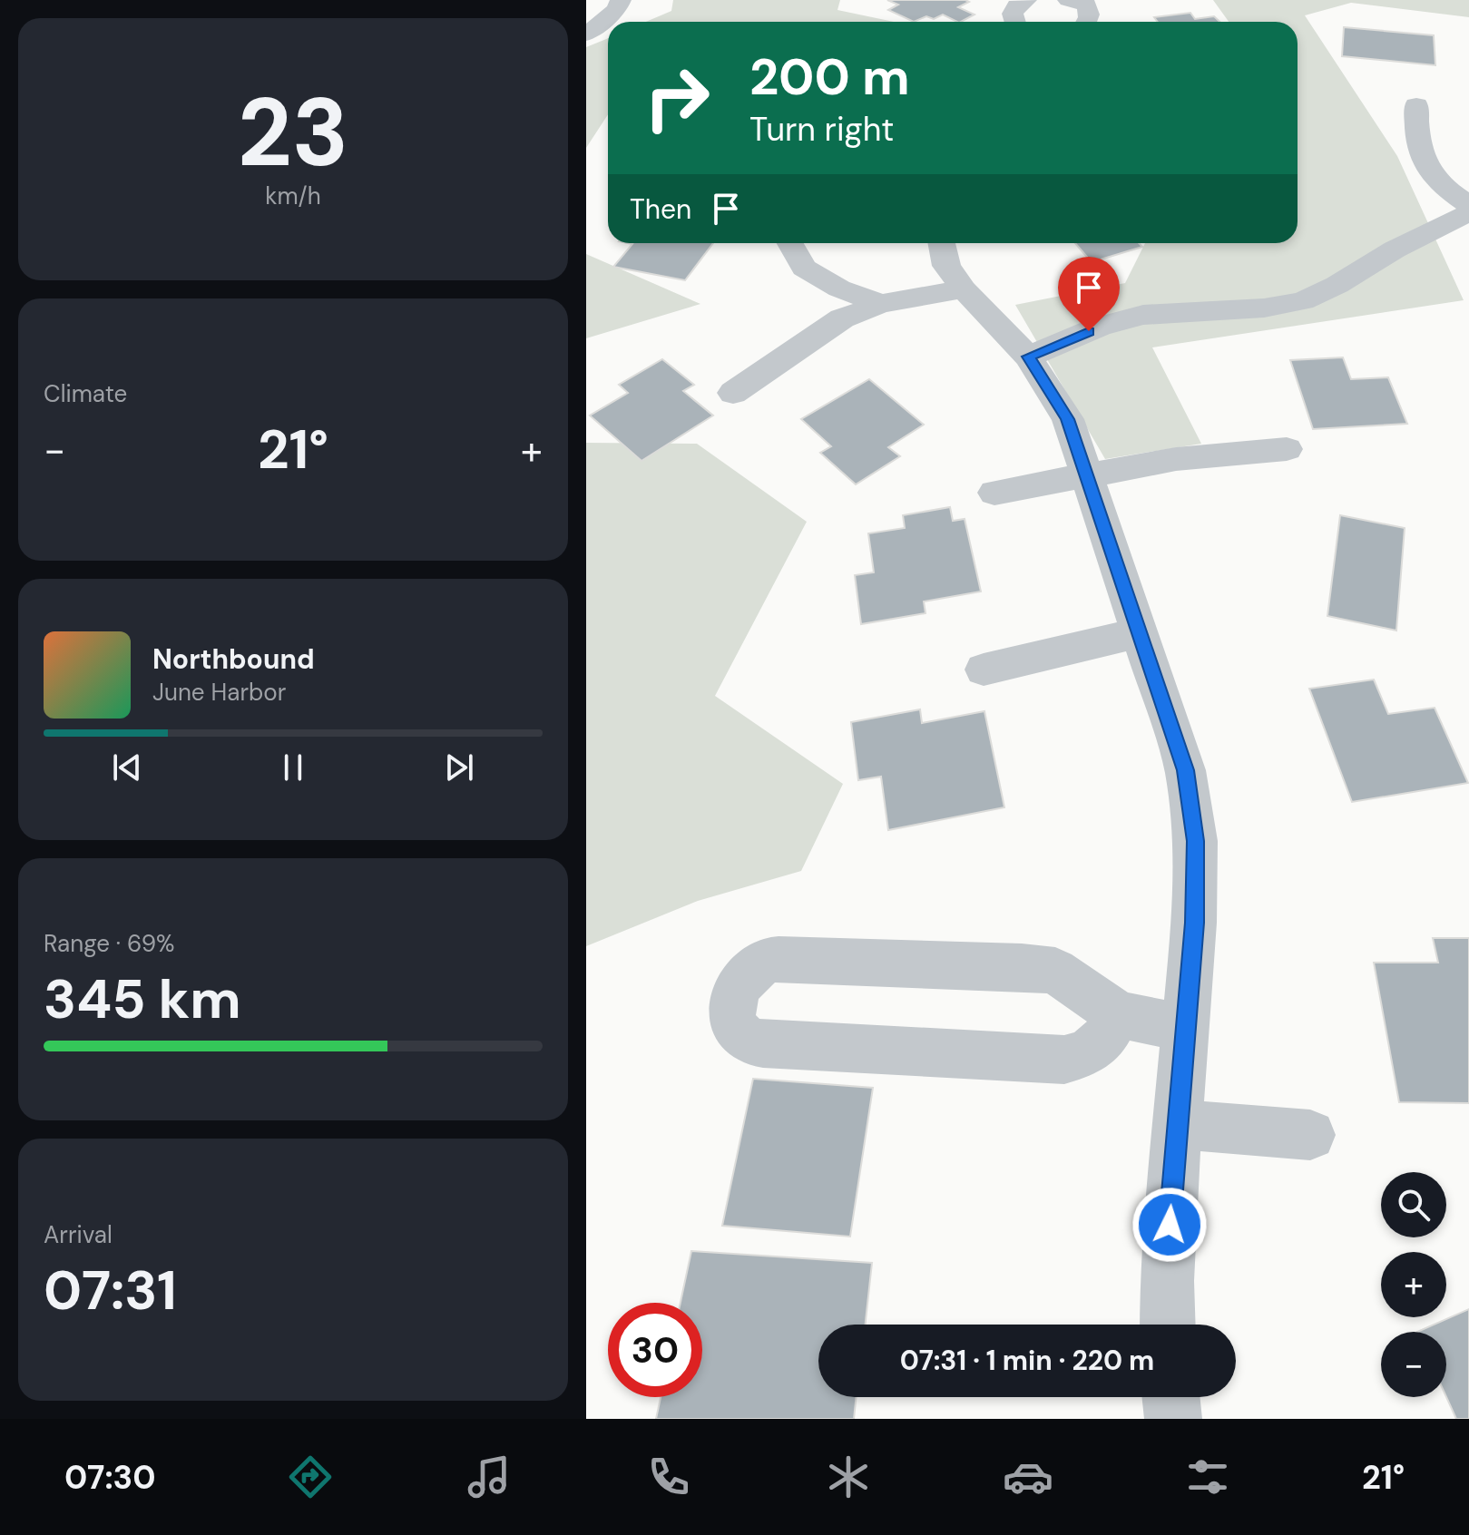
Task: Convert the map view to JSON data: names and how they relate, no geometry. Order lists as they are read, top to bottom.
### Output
{
  "page": {
    "tile": [
      ["23", "km/h"],
      "Climate",
      ["Range · 69%", "345 km"],
      ["Arrival", "07:31"]
    ],
    "turn": ["200 m", "Turn right"],
    "then": "Then",
    "heat": ["−", "21°", "+"],
    "song": ["Northbound", "June Harbor"],
    "map_buttons": ["+", "−"],
    "limit": "30",
    "trip": "07:31 · 1 min · 220 m",
    "tabs": ["07:30", "21°"]
  }
}
